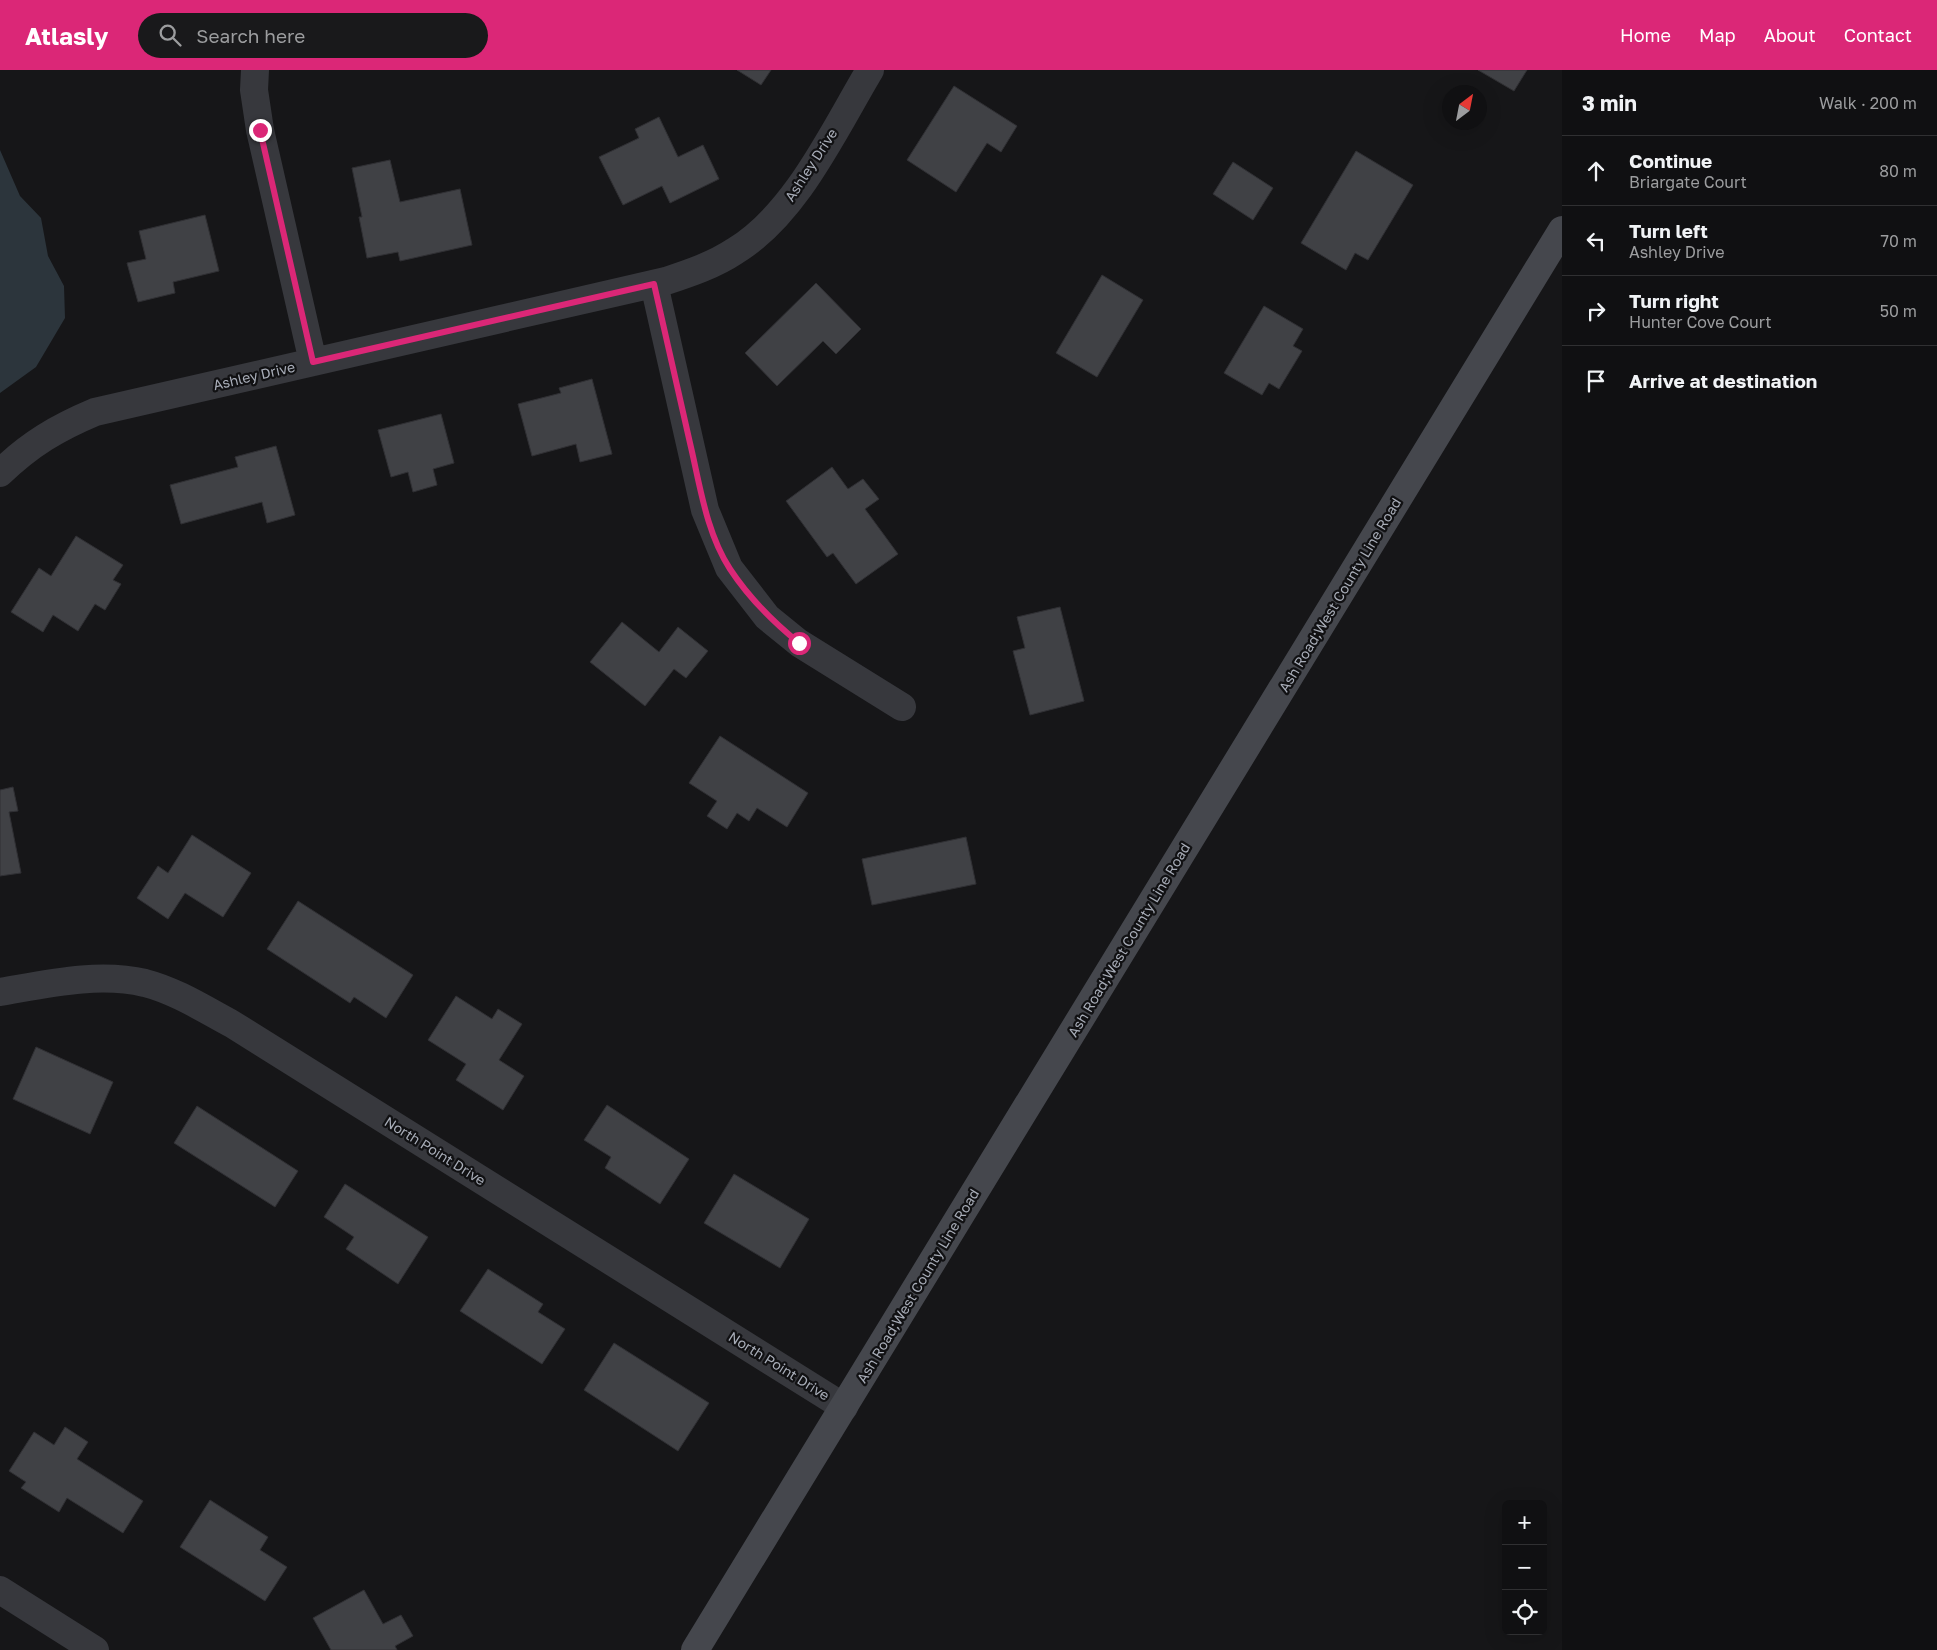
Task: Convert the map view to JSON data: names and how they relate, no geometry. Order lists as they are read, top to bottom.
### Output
{
  "streets": {
    "main road": ["Ash Road;West County Line Road"],
    "street": ["Ashley Drive", "North Point Drive"]
  },
  "crossings": [
    ["Ash Road;West County Line Road", "North Point Drive"]
  ],
  "north": "top right",
  "page": {
    "header": "Atlasly",
    "search": "Search here",
    "nav": [
      "Home",
      "Map",
      "About",
      "Contact"
    ],
    "heading": ["3 min", "Walk · 200 m"],
    "list": [
      ["Continue", "Briargate Court", "80 m"],
      ["Turn left", "Ashley Drive", "70 m"],
      ["Turn right", "Hunter Cove Court", "50 m"],
      "Arrive at destination"
    ],
    "map_buttons": ["+", "−"]
  }
}
